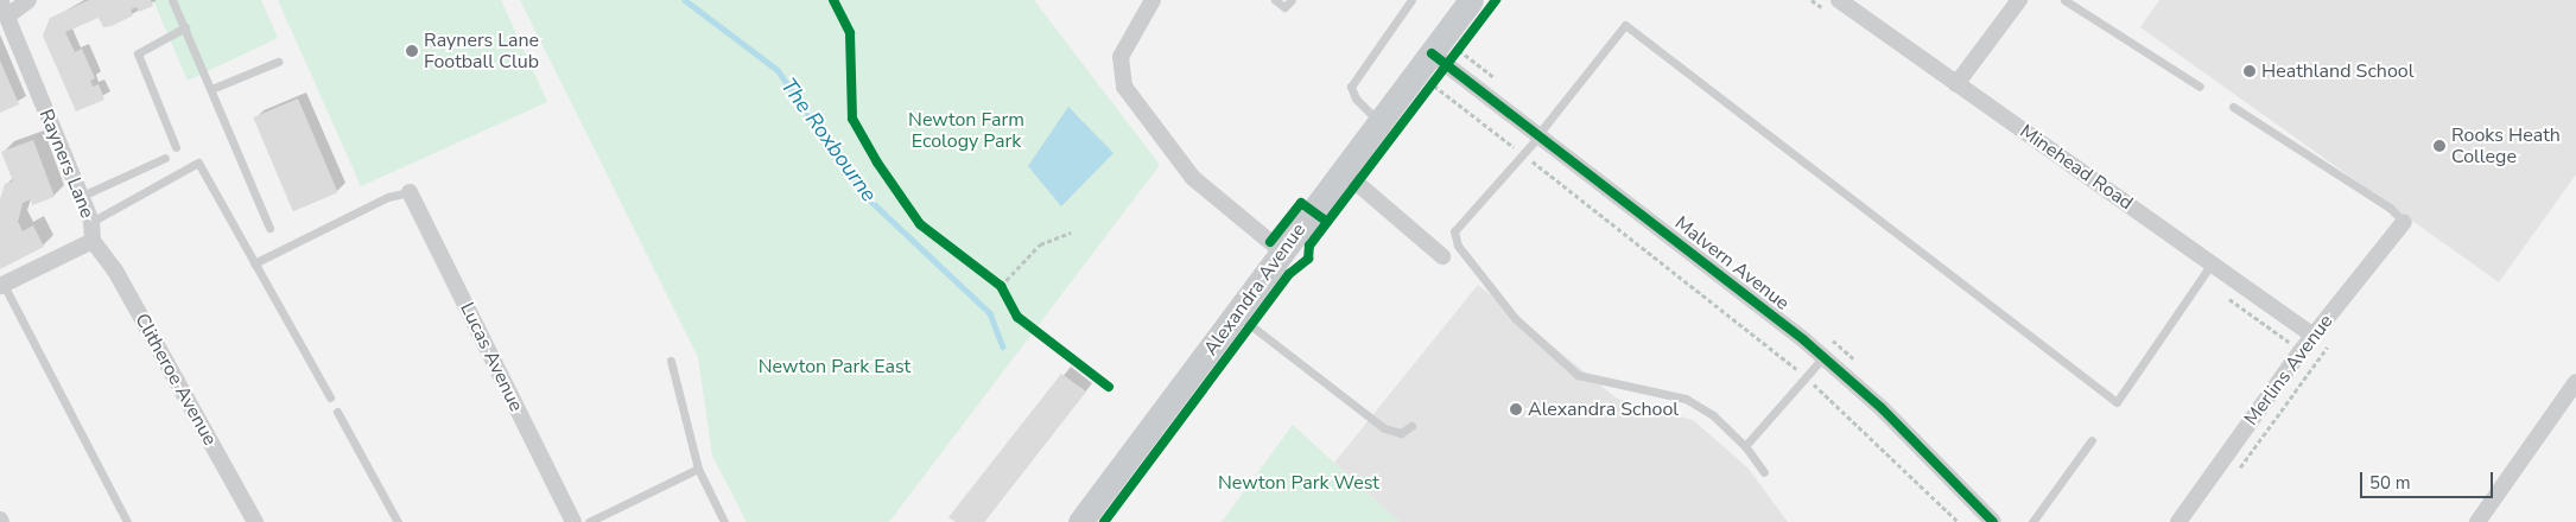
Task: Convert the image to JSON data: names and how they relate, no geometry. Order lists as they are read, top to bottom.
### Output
{
  "streets": {
    "main road": ["Alexandra Avenue"],
    "street": [
      "Rayners Lane",
      "Minehead Road",
      "Malvern Avenue",
      "Lucas Avenue",
      "Merlins Avenue",
      "Clitheroe Avenue"
    ]
  },
  "crossings": [
    ["Rayners Lane", "Clitheroe Avenue"],
    ["Minehead Road", "Merlins Avenue"],
    ["Malvern Avenue", "Alexandra Avenue"]
  ],
  "water": ["The Roxbourne"],
  "parks": ["Newton Farm Ecology Park", "Newton Park East", "Newton Park West"],
  "places": [
    "Rayners Lane Football Club",
    "Heathland School",
    "Rooks Heath College",
    "Alexandra School"
  ],
  "scale_bar": "50 m"
}
